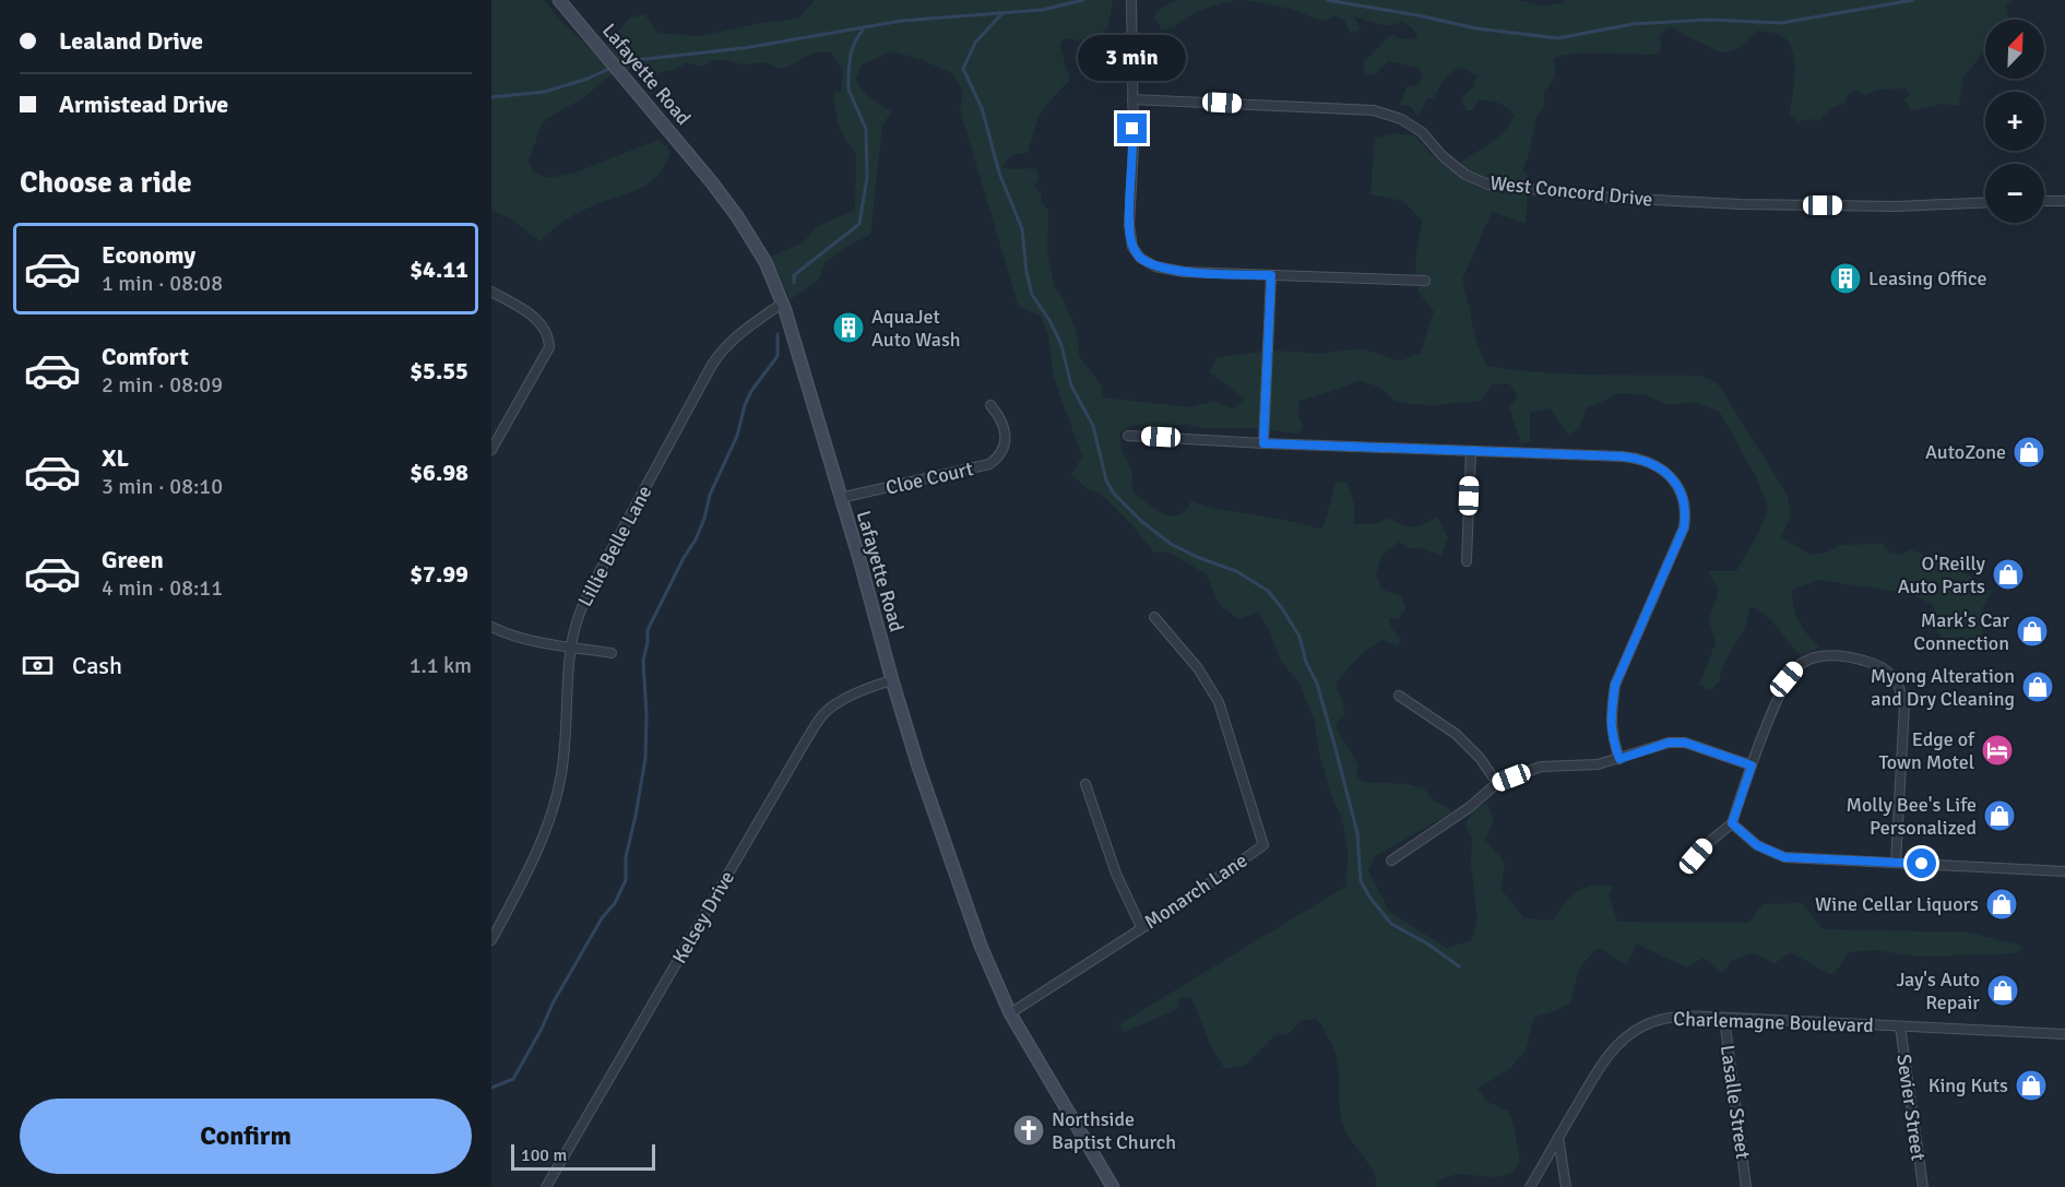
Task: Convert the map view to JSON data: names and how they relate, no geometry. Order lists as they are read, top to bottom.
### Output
{
  "streets": {
    "main road": ["Lafayette Road"],
    "street": [
      "West Concord Drive",
      "Cloe Court",
      "Lillie Belle Lane",
      "Monarch Lane",
      "Kelsey Drive",
      "Charlemagne Boulevard",
      "Lasalle Street",
      "Sevier Street"
    ]
  },
  "crossings": [
    ["Lafayette Road", "Cloe Court"],
    ["Lafayette Road", "Lillie Belle Lane"],
    ["Lafayette Road", "Monarch Lane"],
    ["Lafayette Road", "Kelsey Drive"],
    ["Charlemagne Boulevard", "Lasalle Street"],
    ["Charlemagne Boulevard", "Sevier Street"]
  ],
  "places": {
    "building": ["Leasing Office", "AquaJet Auto Wash"],
    "shop": [
      "AutoZone",
      "O'Reilly Auto Parts",
      "Mark's Car Connection",
      "Myong Alteration and Dry Cleaning",
      "Molly Bee's Life Personalized",
      "Wine Cellar Liquors",
      "Jay's Auto Repair",
      "King Kuts"
    ],
    "hotel": ["Edge of Town Motel"],
    "church": ["Northside Baptist Church"]
  },
  "scale_bar": "100 m",
  "north": "top right",
  "page": {
    "banner": ["Lealand Drive", "Armistead Drive"],
    "map_buttons": ["+", "−"],
    "bubble": "3 min",
    "heading": "Choose a ride",
    "list": [
      {
        "name": "Economy",
        "note": "1 min · 08:08",
        "value": "$4.11"
      },
      {
        "name": "Comfort",
        "note": "2 min · 08:09",
        "value": "$5.55"
      },
      {
        "name": "XL",
        "note": "3 min · 08:10",
        "value": "$6.98"
      },
      {
        "name": "Green",
        "note": "4 min · 08:11",
        "value": "$7.99"
      }
    ],
    "pay": ["Cash", "1.1 km"],
    "buttons": "Confirm",
    "scale": "100 m"
  }
}
